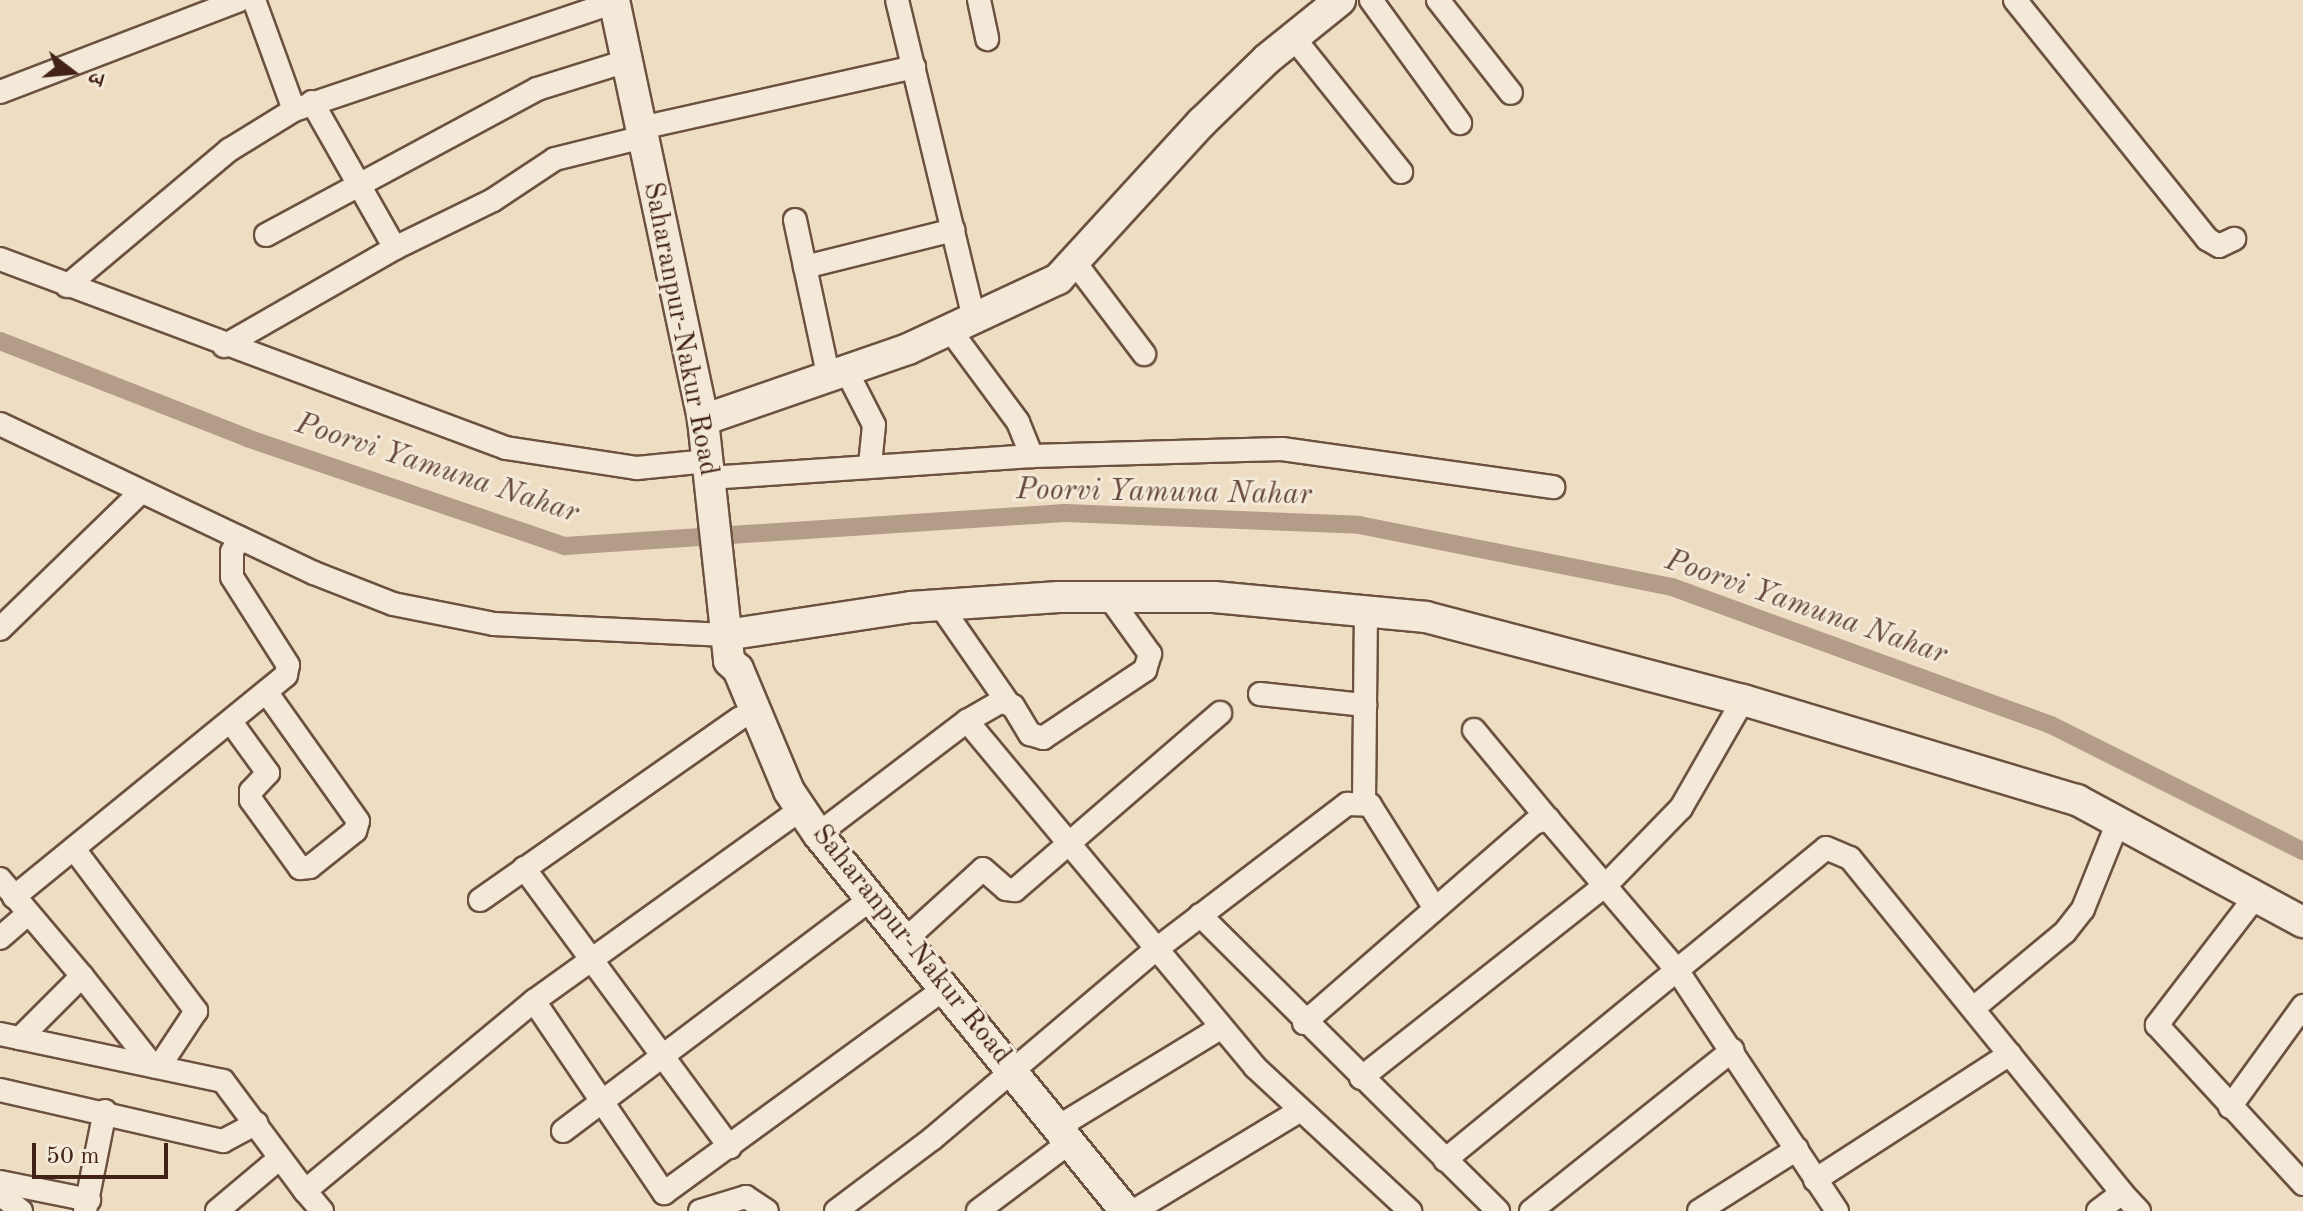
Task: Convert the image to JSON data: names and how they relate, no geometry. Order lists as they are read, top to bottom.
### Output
{
  "streets": {
    "street": ["Saharanpur-Nakur Road"]
  },
  "water": ["Poorvi Yamuna Nahar"],
  "scale_bar": "50 m",
  "north": "right"
}
